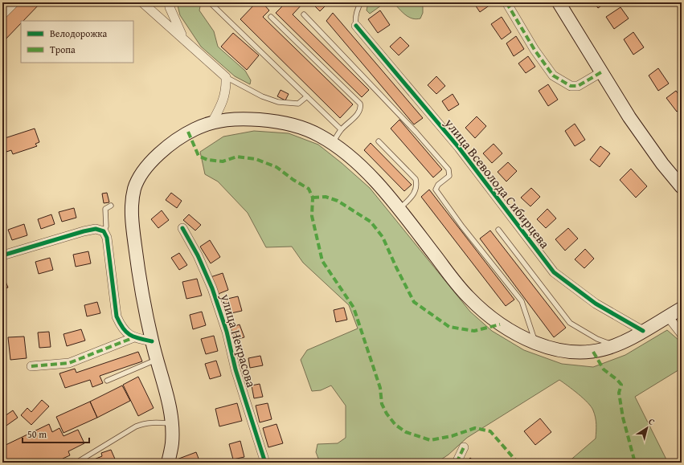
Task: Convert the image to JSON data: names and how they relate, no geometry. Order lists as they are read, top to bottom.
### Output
{
  "streets": {
    "street": ["улица Всеволода Сибирцева", "улица Некрасова"]
  },
  "legend": ["Велодорожка", "Тропа"],
  "scale_bar": "50 m",
  "north": "top right"
}
